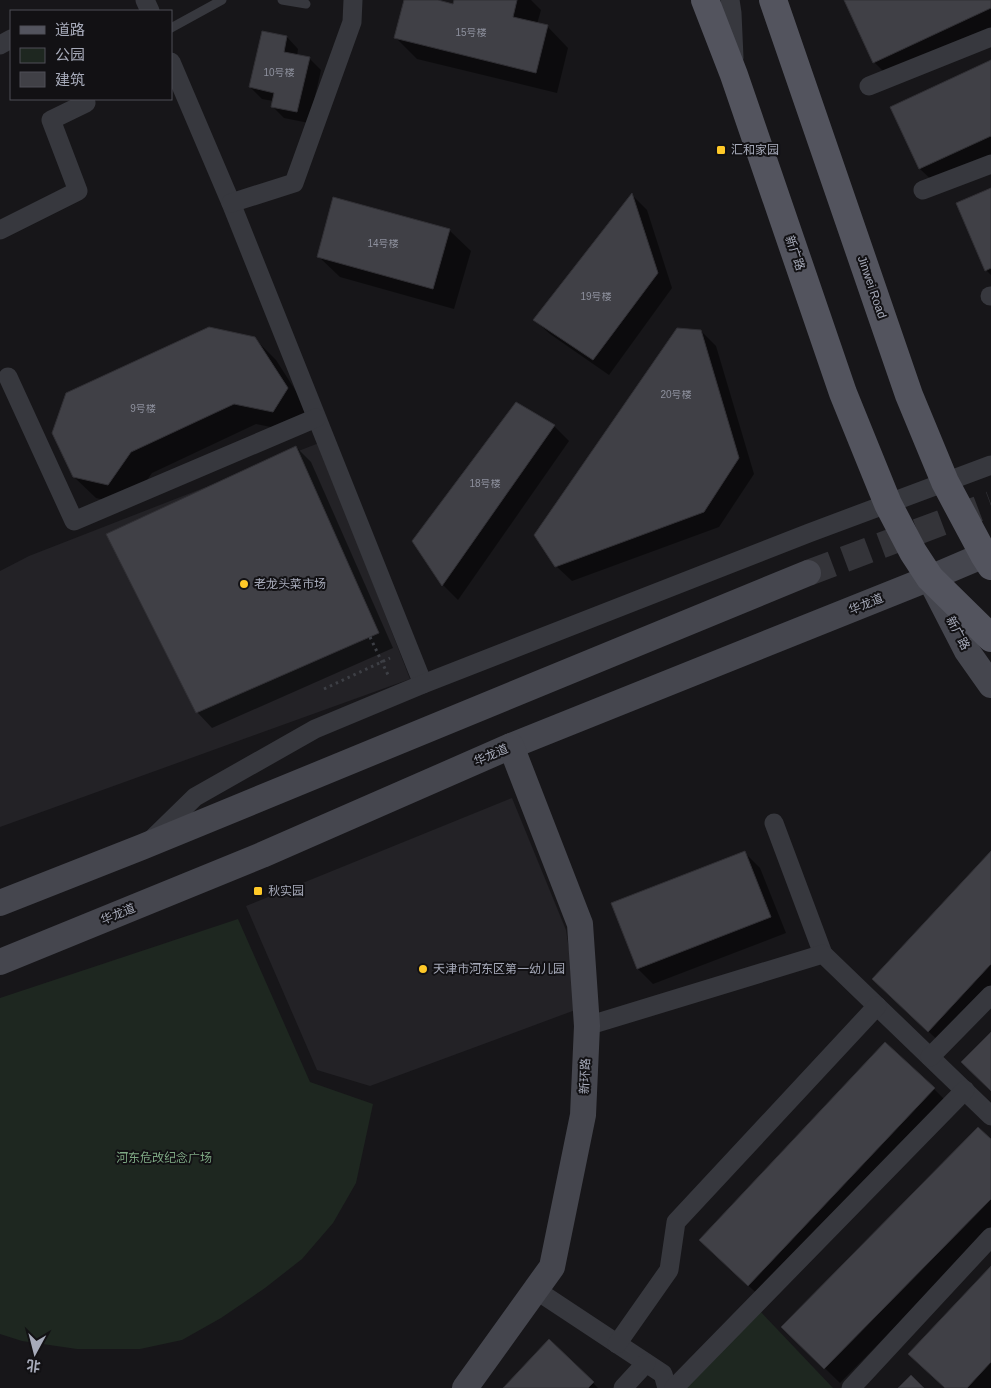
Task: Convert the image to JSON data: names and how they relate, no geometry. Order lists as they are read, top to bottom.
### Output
{
  "streets": {
    "main road": [
      "新广路",
      "Jinwei Road",
      "华龙道",
      "新环路"
    ]
  },
  "crossings": [
    ["新广路", "华龙道"],
    ["Jinwei Road", "华龙道"],
    ["华龙道", "新环路"]
  ],
  "parks": ["河东危改纪念广场"],
  "places": {
    "transit": ["汇和家园", "秋实园"],
    "other": ["老龙头菜市场", "天津市河东区第一幼儿园"]
  },
  "house_numbers": [
    "15号楼",
    "10号楼",
    "14号楼",
    "19号楼",
    "20号楼",
    "9号楼",
    "18号楼"
  ],
  "legend": ["道路", "公园", "建筑"],
  "north": "bottom"
}
